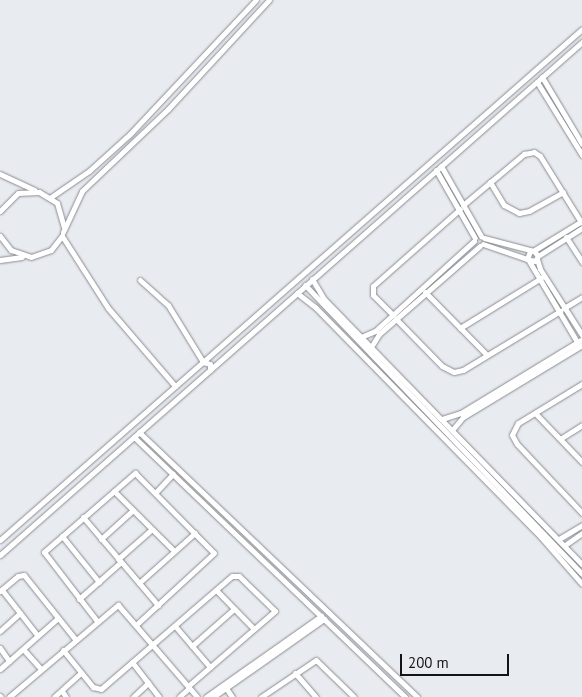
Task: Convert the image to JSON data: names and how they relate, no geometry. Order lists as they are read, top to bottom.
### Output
{
  "scale_bar": "200 m"
}
